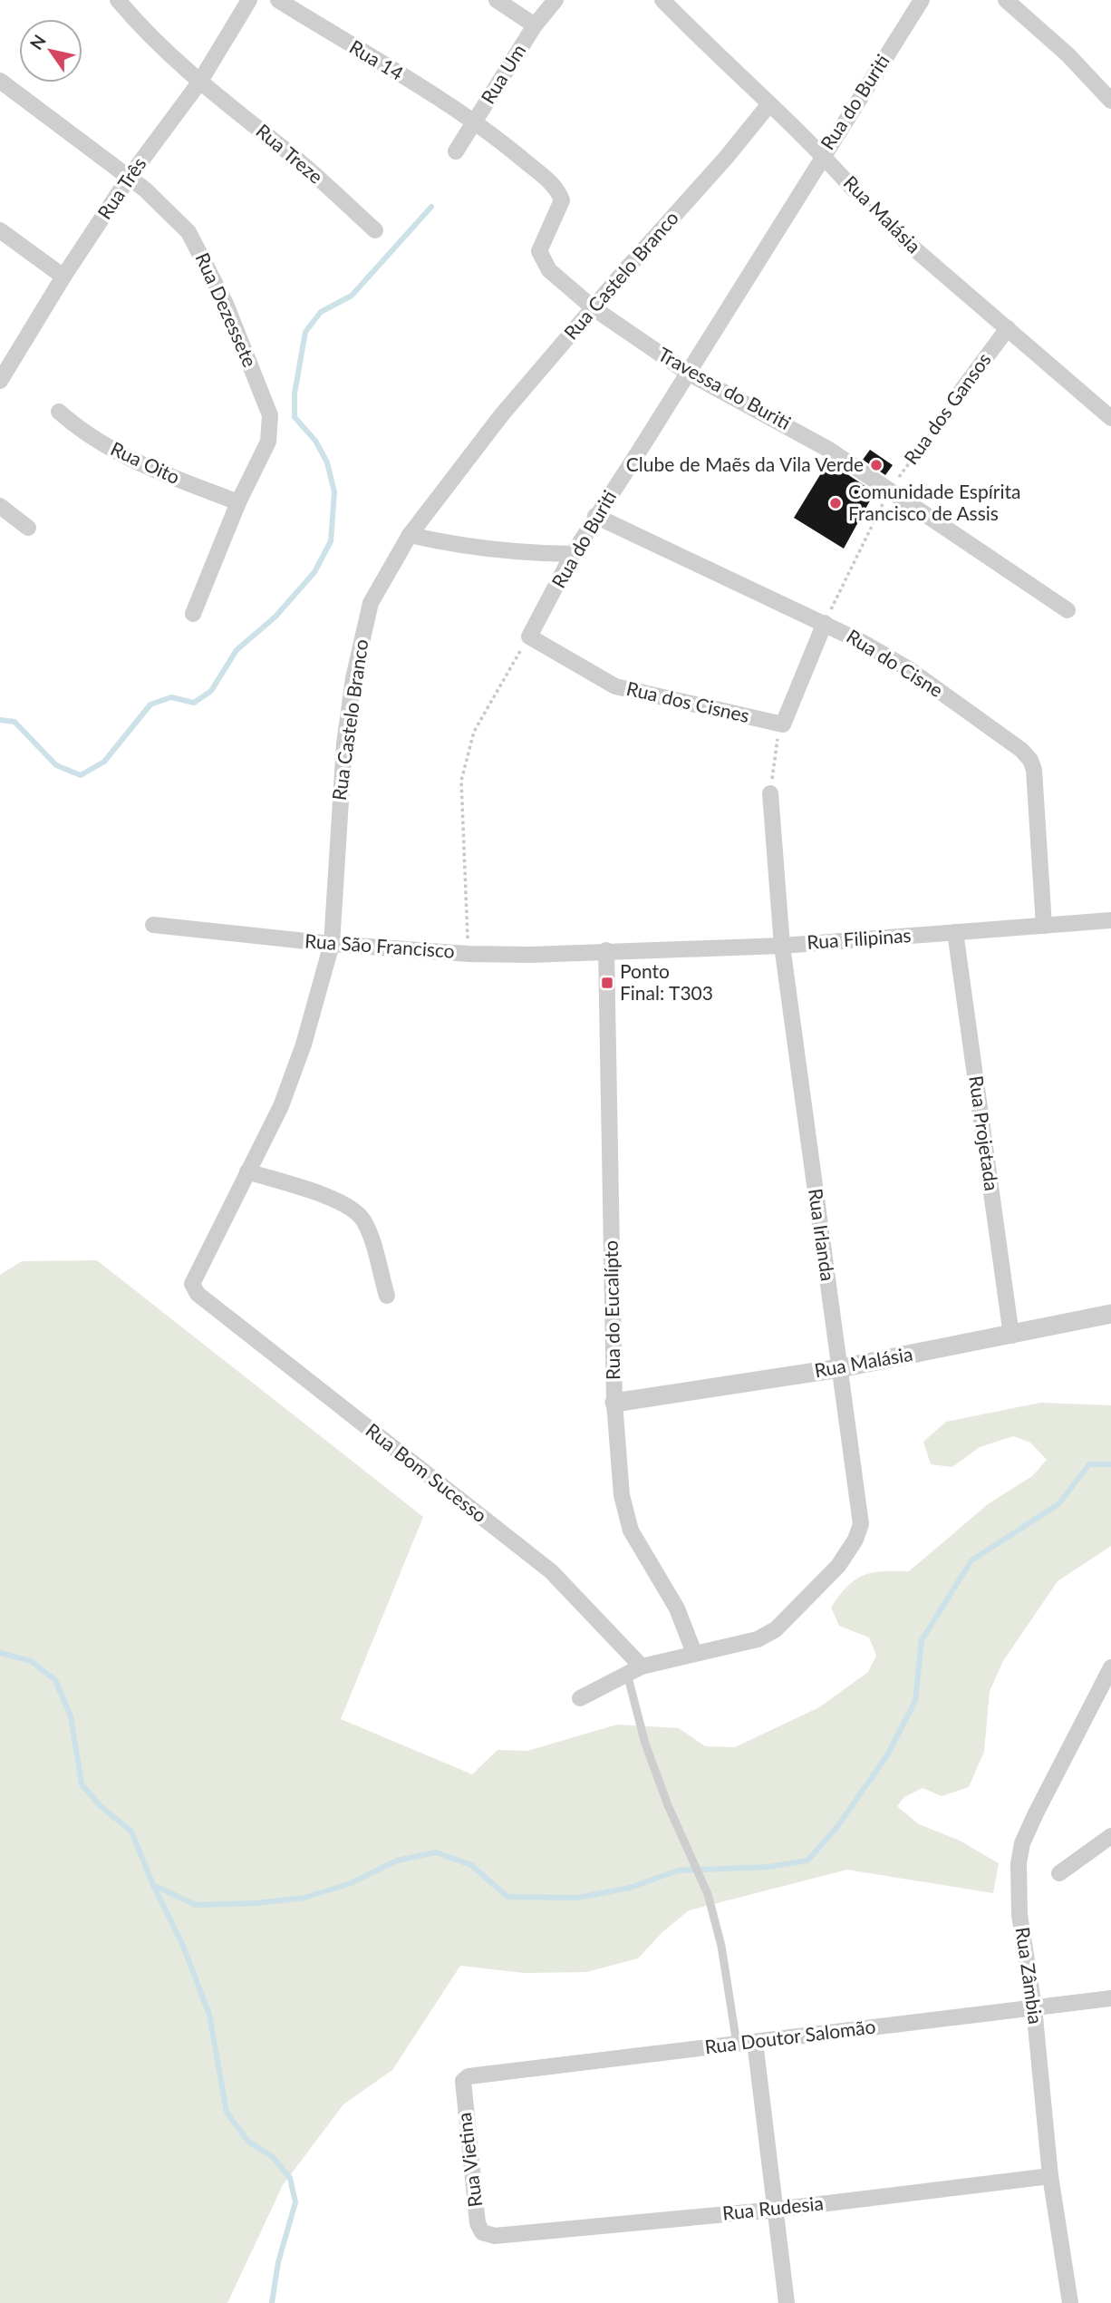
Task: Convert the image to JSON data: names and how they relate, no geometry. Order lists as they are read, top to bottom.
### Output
{
  "streets": {
    "street": [
      "Rua 14",
      "Rua Um",
      "Rua do Buriti",
      "Rua Treze",
      "Rua Três",
      "Rua Malásia",
      "Rua Castelo Branco",
      "Rua Dezessete",
      "Travessa do Buriti",
      "Rua dos Gansos",
      "Rua Oito",
      "Rua do Cisne",
      "Rua dos Cisnes",
      "Rua Filipinas",
      "Rua São Francisco",
      "Rua Projetada",
      "Rua Irlanda",
      "Rua do Eucalípto",
      "Rua Bom Sucesso",
      "Rua Zâmbia",
      "Rua Doutor Salomão",
      "Rua Vietina",
      "Rua Rudesia"
    ]
  },
  "crossings": [
    ["Rua 14", "Rua Um"],
    ["Rua 14", "Travessa do Buriti"],
    ["Rua Um", "Travessa do Buriti"],
    ["Rua do Buriti", "Rua Malásia"],
    ["Rua do Buriti", "Travessa do Buriti"],
    ["Rua do Buriti", "Rua do Cisne"],
    ["Rua do Buriti", "Rua dos Cisnes"],
    ["Rua Treze", "Rua Três"],
    ["Rua Três", "Rua Dezessete"],
    ["Rua Malásia", "Rua Castelo Branco"],
    ["Rua Malásia", "Rua dos Gansos"],
    ["Rua Malásia", "Rua Projetada"],
    ["Rua Malásia", "Rua Irlanda"],
    ["Rua Malásia", "Rua do Eucalípto"],
    ["Rua Castelo Branco", "Travessa do Buriti"],
    ["Rua Castelo Branco", "Rua São Francisco"],
    ["Rua Castelo Branco", "Rua Bom Sucesso"],
    ["Rua Dezessete", "Rua Oito"],
    ["Travessa do Buriti", "Rua dos Gansos"],
    ["Rua dos Gansos", "Rua do Cisne"],
    ["Rua dos Gansos", "Rua dos Cisnes"],
    ["Rua do Cisne", "Rua dos Cisnes"],
    ["Rua do Cisne", "Rua Filipinas"],
    ["Rua Filipinas", "Rua São Francisco"],
    ["Rua Filipinas", "Rua Projetada"],
    ["Rua Filipinas", "Rua Irlanda"],
    ["Rua Filipinas", "Rua do Eucalípto"],
    ["Rua São Francisco", "Rua do Eucalípto"],
    ["Rua Irlanda", "Rua do Eucalípto"],
    ["Rua Zâmbia", "Rua Doutor Salomão"],
    ["Rua Zâmbia", "Rua Rudesia"],
    ["Rua Doutor Salomão", "Rua Vietina"],
    ["Rua Vietina", "Rua Rudesia"]
  ],
  "places": {
    "other": ["Clube de Maẽs da Vila Verde", "Comunidade Espírita Francisco de Assis"],
    "transit": ["Ponto Final: T303"]
  },
  "north": "top left"
}
